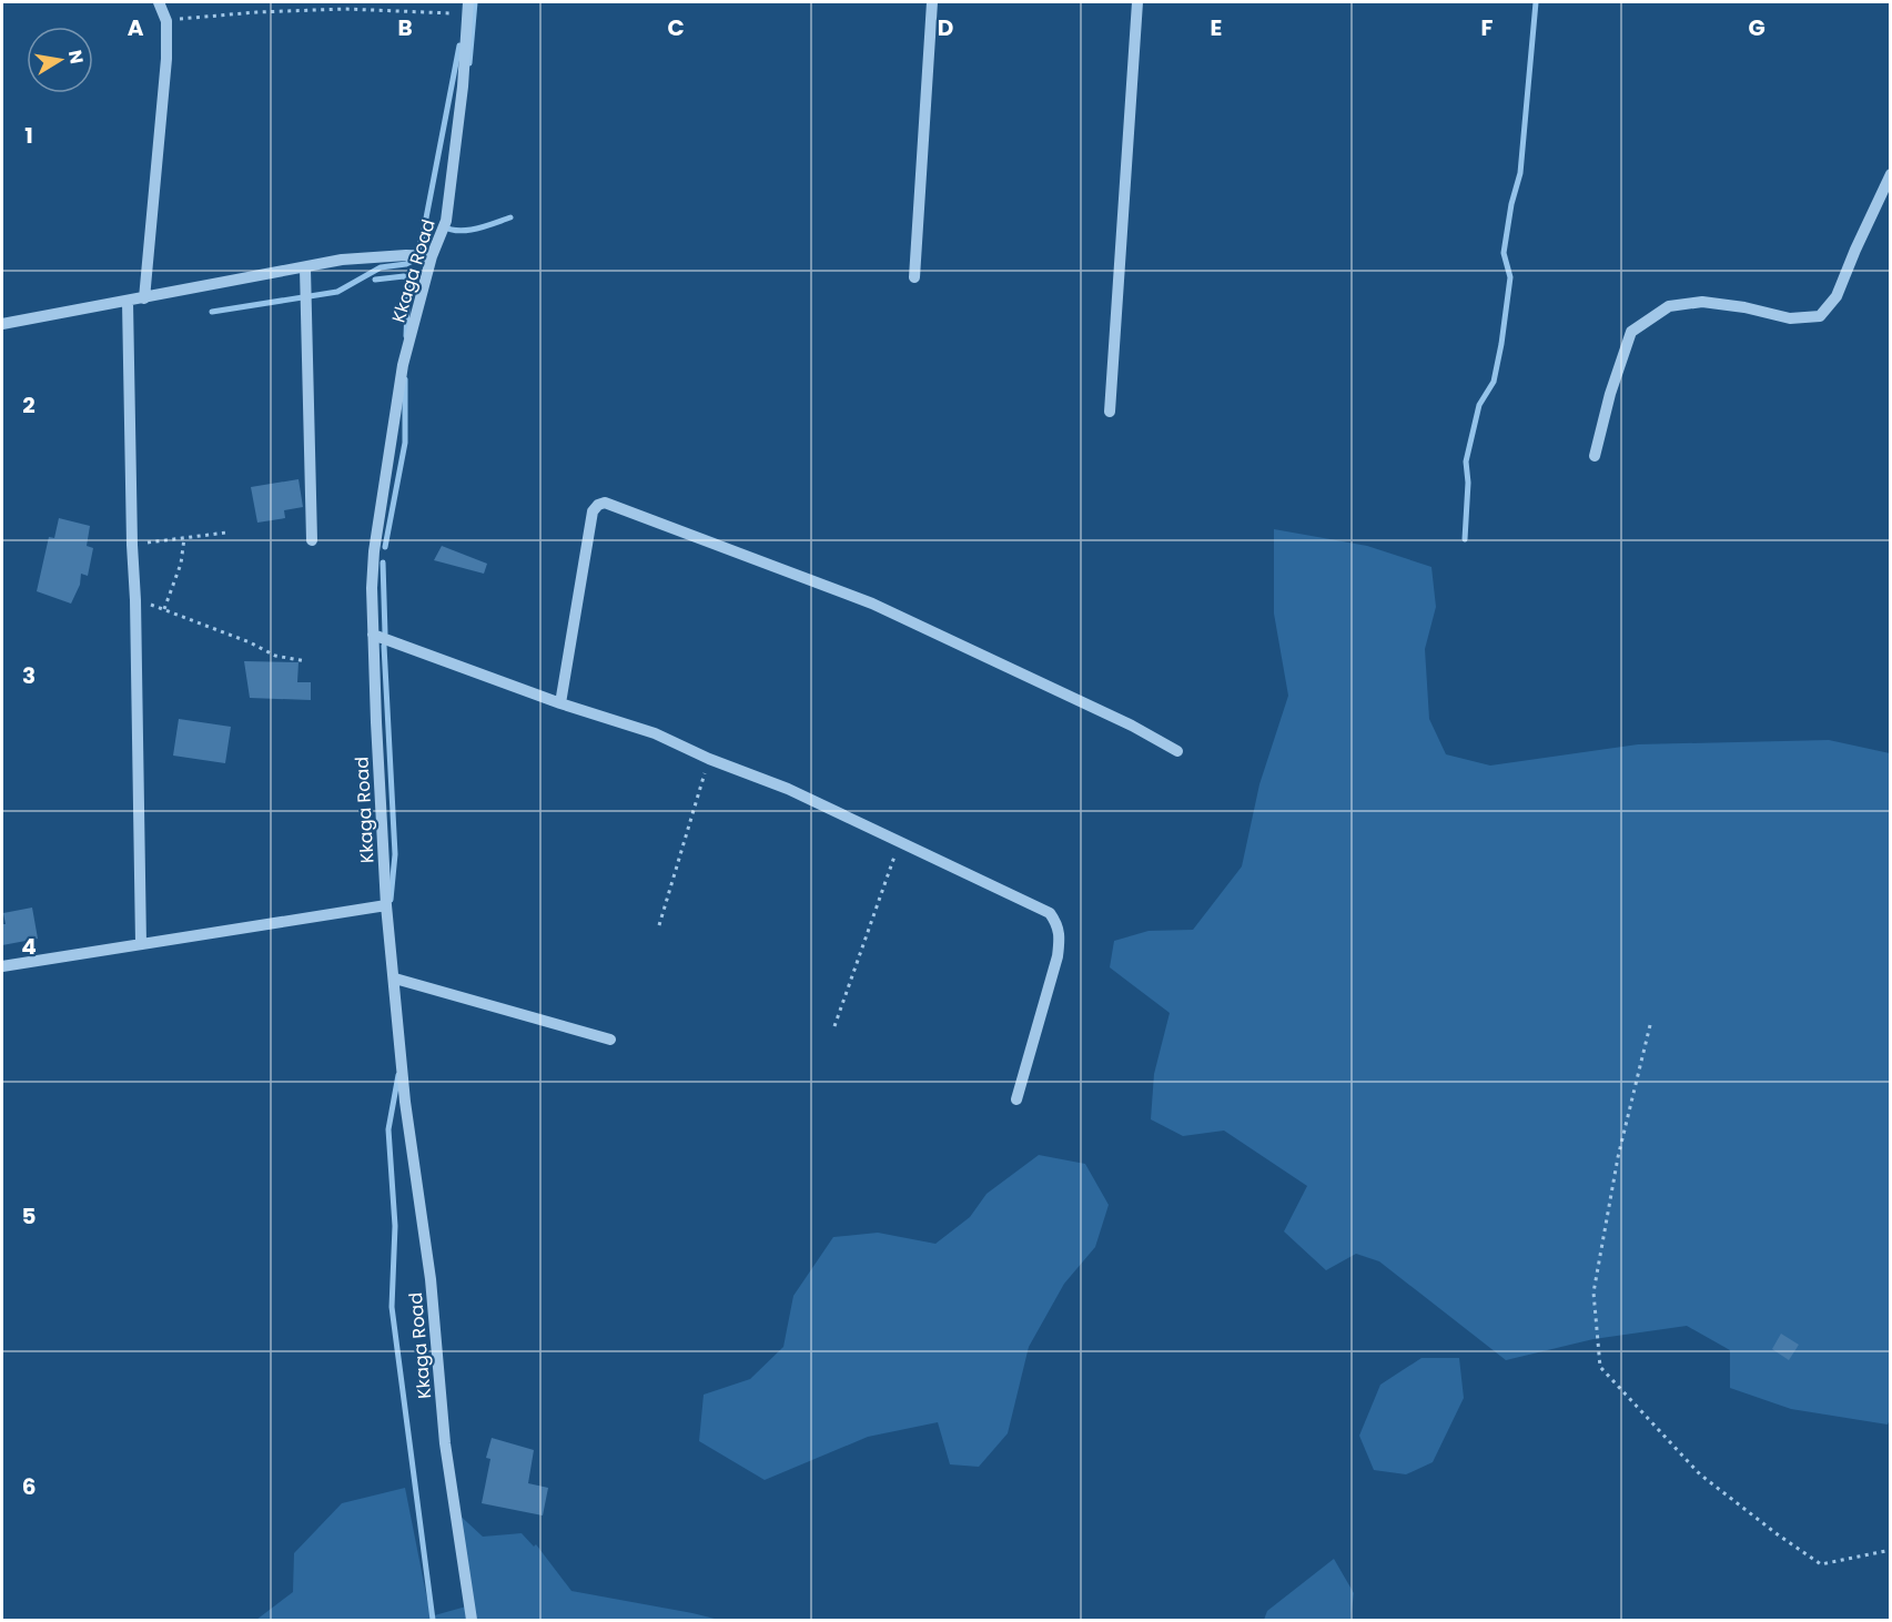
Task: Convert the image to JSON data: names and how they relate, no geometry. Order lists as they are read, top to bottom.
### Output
{
  "streets": {
    "street": ["Kkaga Road"]
  },
  "north": "right",
  "grid": {
    "columns": [
      "A",
      "B",
      "C",
      "D",
      "E",
      "F",
      "G"
    ],
    "rows": [
      "1",
      "2",
      "3",
      "4",
      "5",
      "6"
    ]
  }
}
